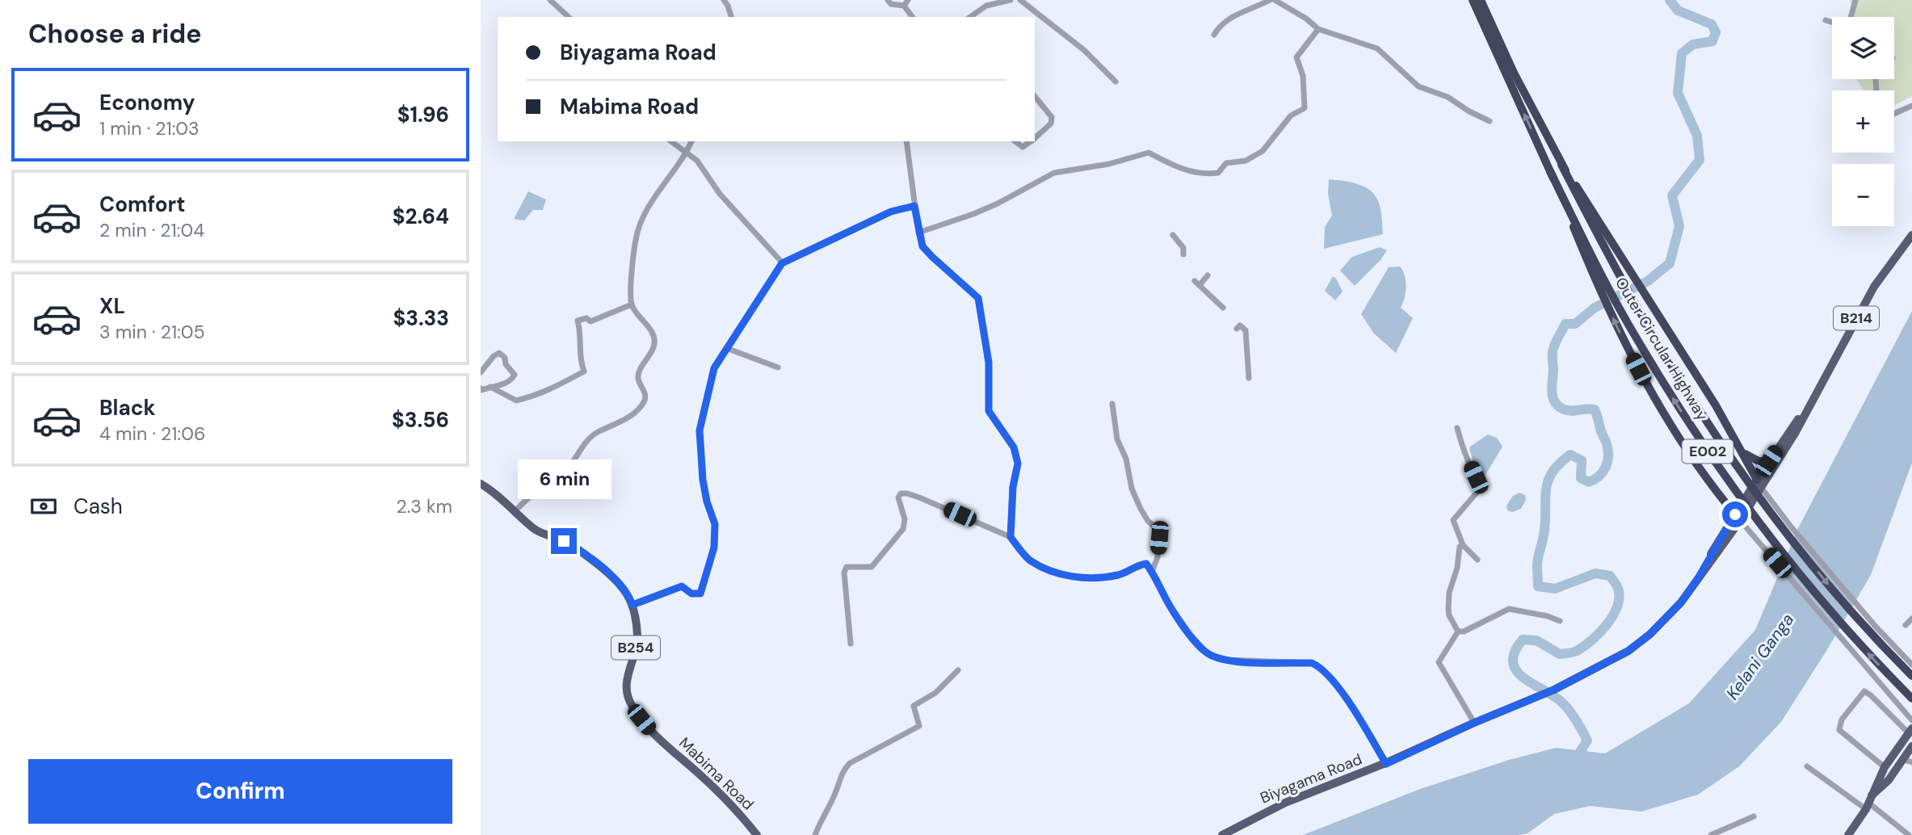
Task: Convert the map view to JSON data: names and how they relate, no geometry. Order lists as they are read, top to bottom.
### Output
{
  "streets": {
    "highway": ["Outer Circular Highway", "E002"],
    "main road": [
      "B214",
      "B254",
      "Mabima Road",
      "Biyagama Road"
    ]
  },
  "water": ["Kelani Ganga"],
  "page": {
    "heading": "Choose a ride",
    "map_buttons": ["+", "−"],
    "banner": ["Biyagama Road", "Mabima Road"],
    "list": [
      {
        "name": "Economy",
        "note": "1 min · 21:03",
        "value": "$1.96"
      },
      {
        "name": "Comfort",
        "note": "2 min · 21:04",
        "value": "$2.64"
      },
      {
        "name": "XL",
        "note": "3 min · 21:05",
        "value": "$3.33"
      },
      {
        "name": "Black",
        "note": "4 min · 21:06",
        "value": "$3.56"
      }
    ],
    "bubble": "6 min",
    "pay": ["Cash", "2.3 km"],
    "buttons": "Confirm"
  }
}
